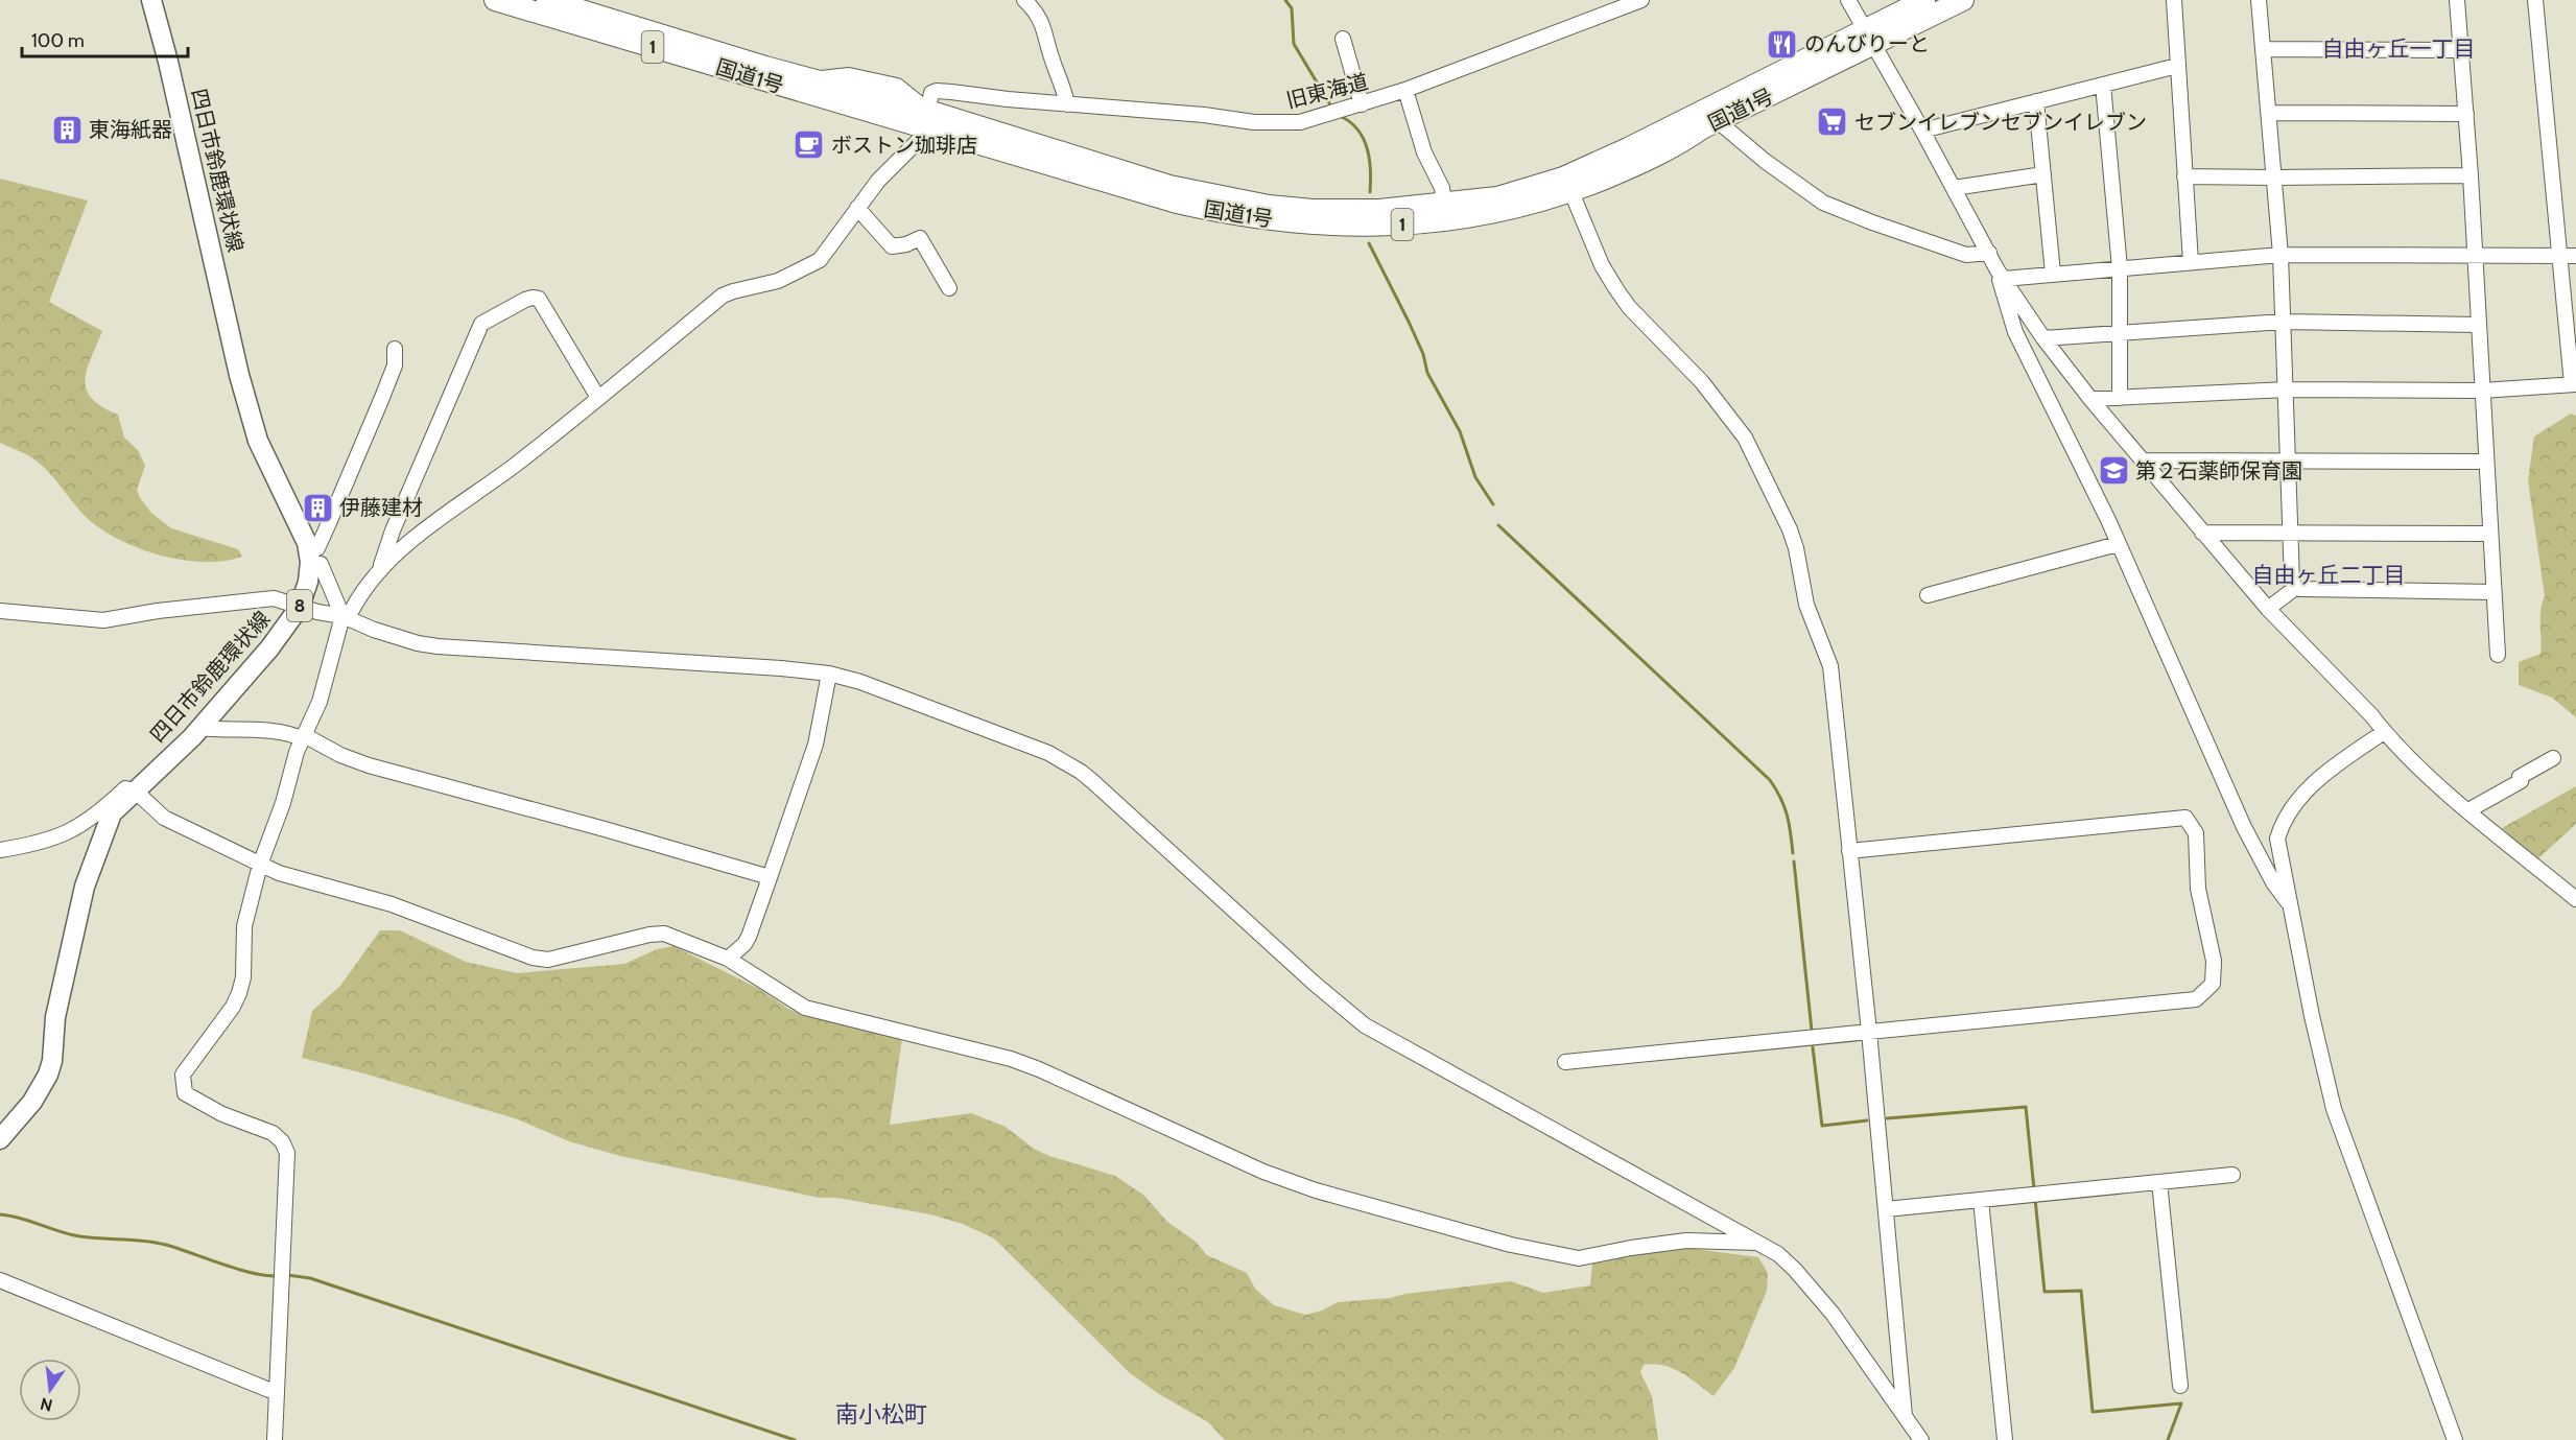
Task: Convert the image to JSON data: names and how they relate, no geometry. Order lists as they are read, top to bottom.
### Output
{
  "streets": {
    "highway": ["1", "国道1号"],
    "main road": ["四日市鈴鹿環状線", "8"],
    "street": ["旧東海道"]
  },
  "crossings": [
    ["国道1号", "旧東海道"]
  ],
  "districts": ["自由ヶ丘一丁目", "自由ヶ丘二丁目", "南小松町"],
  "places": {
    "restaurant": ["のんびりーと"],
    "supermarket": ["セブンイレブンセブンイレブン"],
    "building": ["東海紙器", "伊藤建材"],
    "cafe": ["ボストン珈琲店"],
    "school or university": ["第２石薬師保育園"]
  },
  "scale_bar": "100 m",
  "north": "bottom"
}
